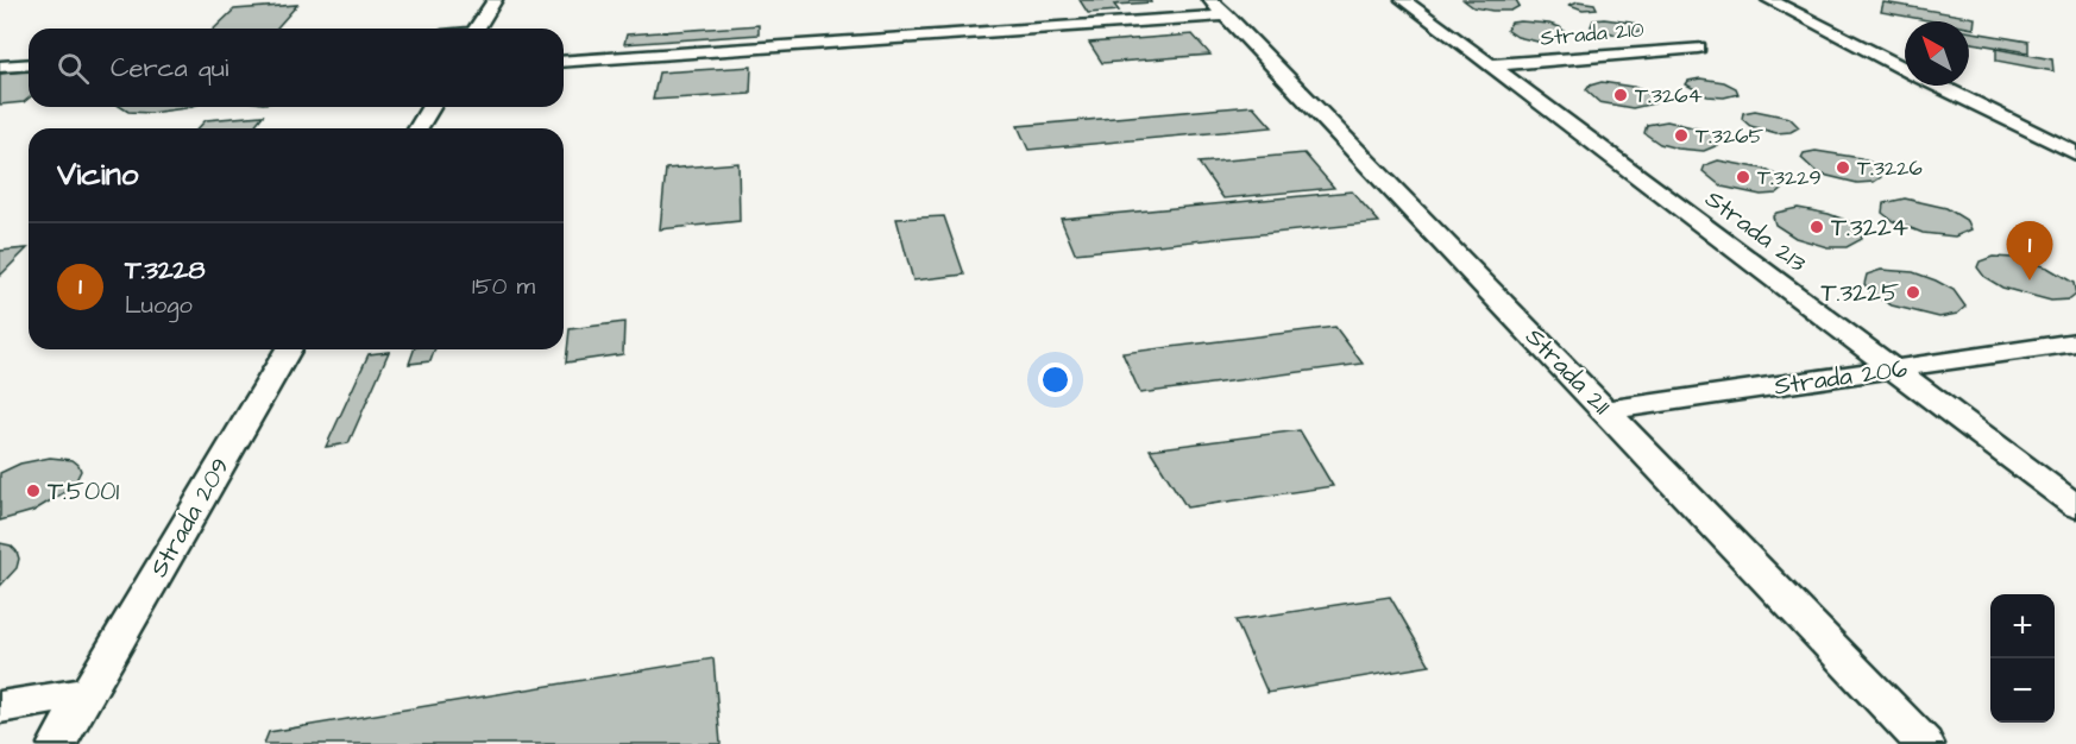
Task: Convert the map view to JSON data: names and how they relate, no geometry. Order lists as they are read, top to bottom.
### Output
{
  "streets": {
    "lane": [
      "Strada 210",
      "Strada 213",
      "Strada 211",
      "Strada 206",
      "Strada 209"
    ]
  },
  "crossings": [
    ["Strada 210", "Strada 213"],
    ["Strada 213", "Strada 206"],
    ["Strada 211", "Strada 206"]
  ],
  "places": [
    "T.3264",
    "T.3265",
    "T.3226",
    "T.3229",
    "T.3224",
    "T.3225",
    "T.5001"
  ],
  "north": "top left",
  "page": {
    "search": "Cerca qui",
    "heading": "Vicino",
    "pins": "1",
    "list": [
      {
        "mark": "1",
        "name": "T.3228",
        "note": "Luogo",
        "value": "150 m"
      }
    ],
    "map_buttons": ["+", "−"]
  }
}
